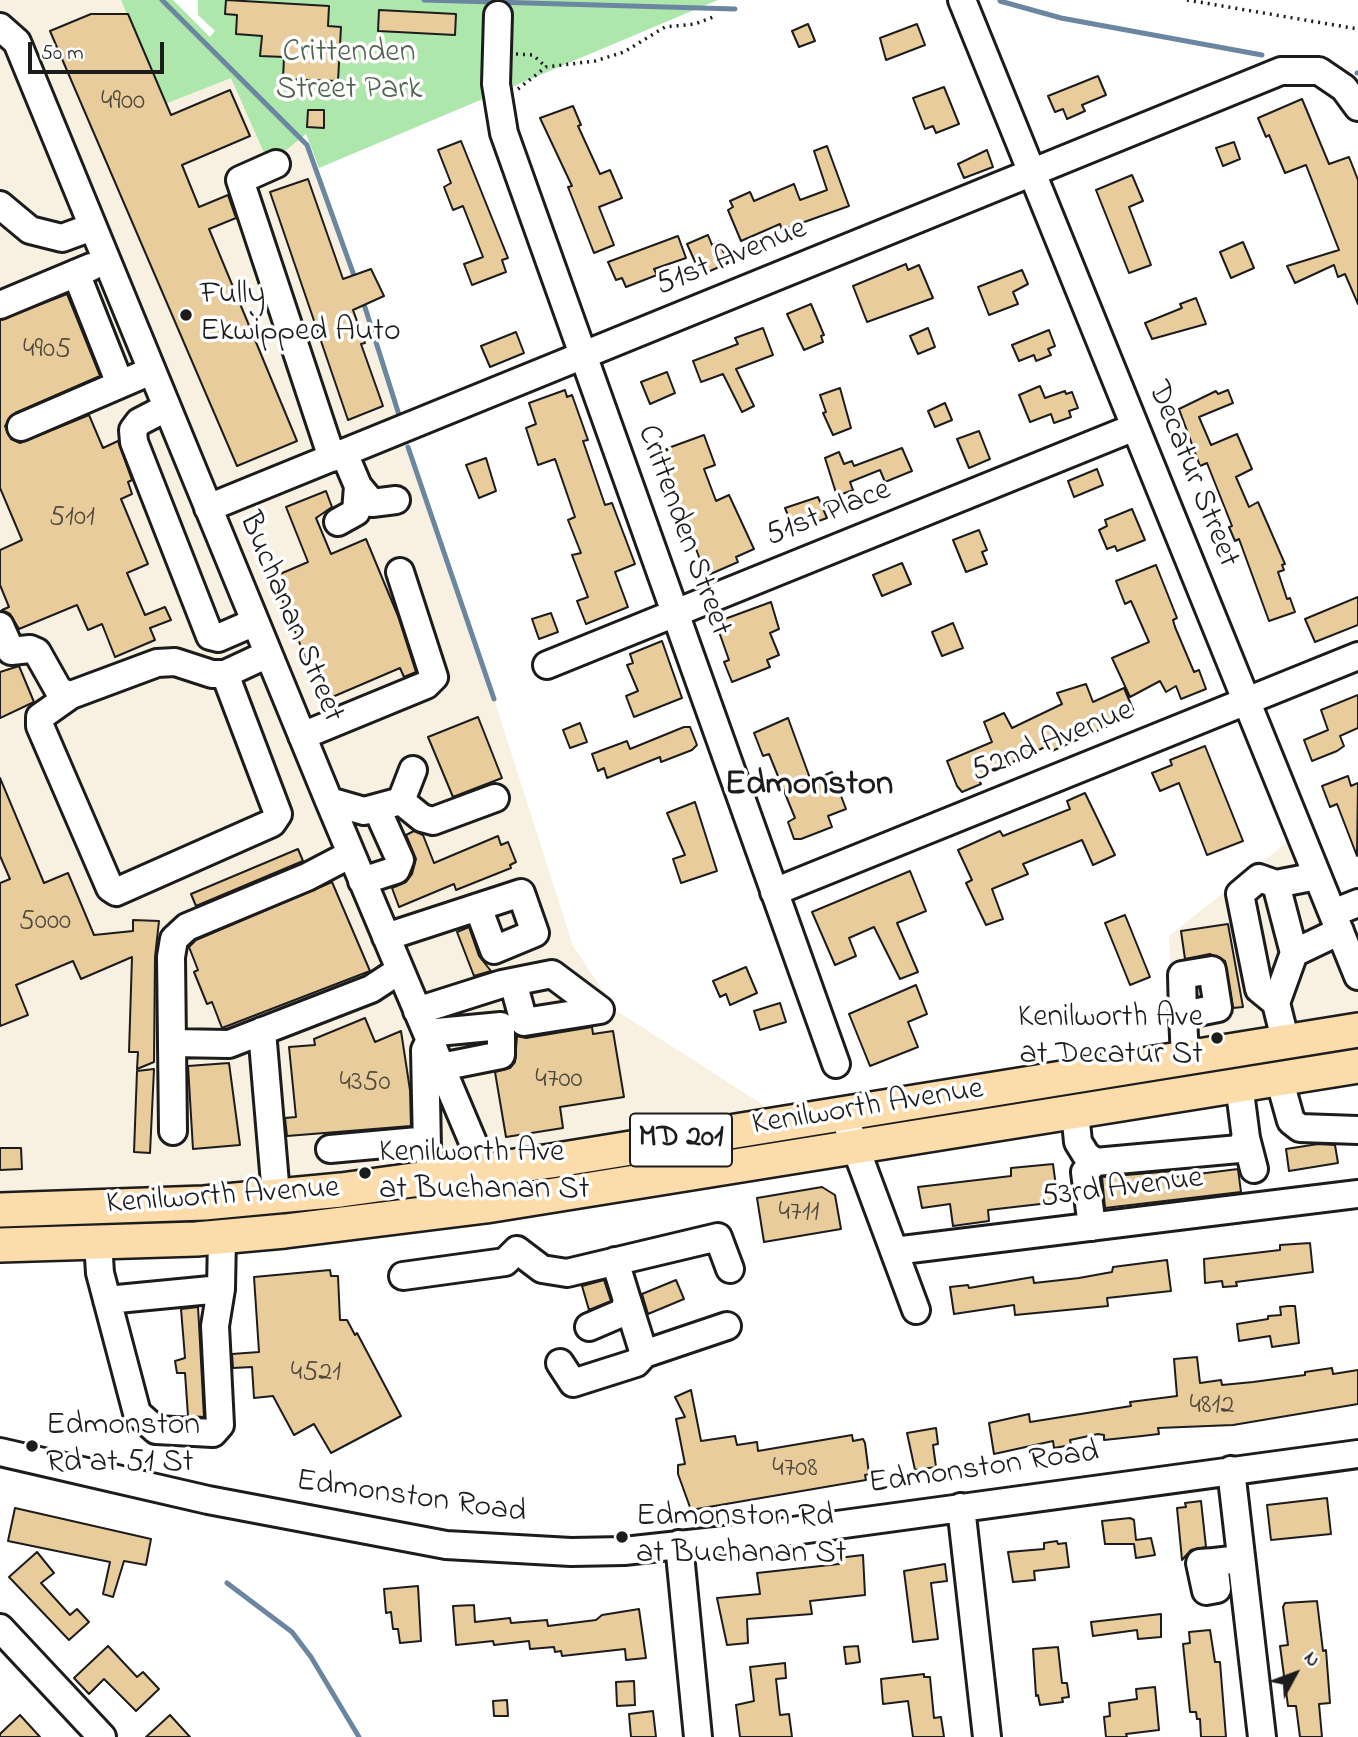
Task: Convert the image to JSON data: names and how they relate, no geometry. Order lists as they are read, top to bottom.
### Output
{
  "streets": {
    "main road": ["Kenilworth Avenue", "MD 201"],
    "street": [
      "51st Avenue",
      "Decatur Street",
      "51st Place",
      "Crittenden Street",
      "Buchanan Street",
      "52nd Avenue",
      "53rd Avenue",
      "Edmonston Road"
    ]
  },
  "crossings": [
    ["51st Avenue", "Decatur Street"],
    ["51st Avenue", "Crittenden Street"],
    ["51st Avenue", "Buchanan Street"],
    ["Decatur Street", "51st Place"],
    ["Decatur Street", "52nd Avenue"],
    ["51st Place", "Crittenden Street"],
    ["Crittenden Street", "52nd Avenue"],
    ["Buchanan Street", "Kenilworth Avenue"]
  ],
  "districts": ["Edmonston"],
  "parks": ["Crittenden Street Park"],
  "places": [
    "Fully Ekwipped Auto",
    "Kenilworth Ave at Decatur St",
    "Kenilworth Ave at Buchanan St",
    "Edmonston Rd at 51 St",
    "Edmonston Rd at Buchanan St"
  ],
  "house_numbers": [
    "4900",
    "4905",
    "5101",
    "5000",
    "4700",
    "4350",
    "4711",
    "4521",
    "4812",
    "4708"
  ],
  "scale_bar": "50 m",
  "north": "top right"
}
